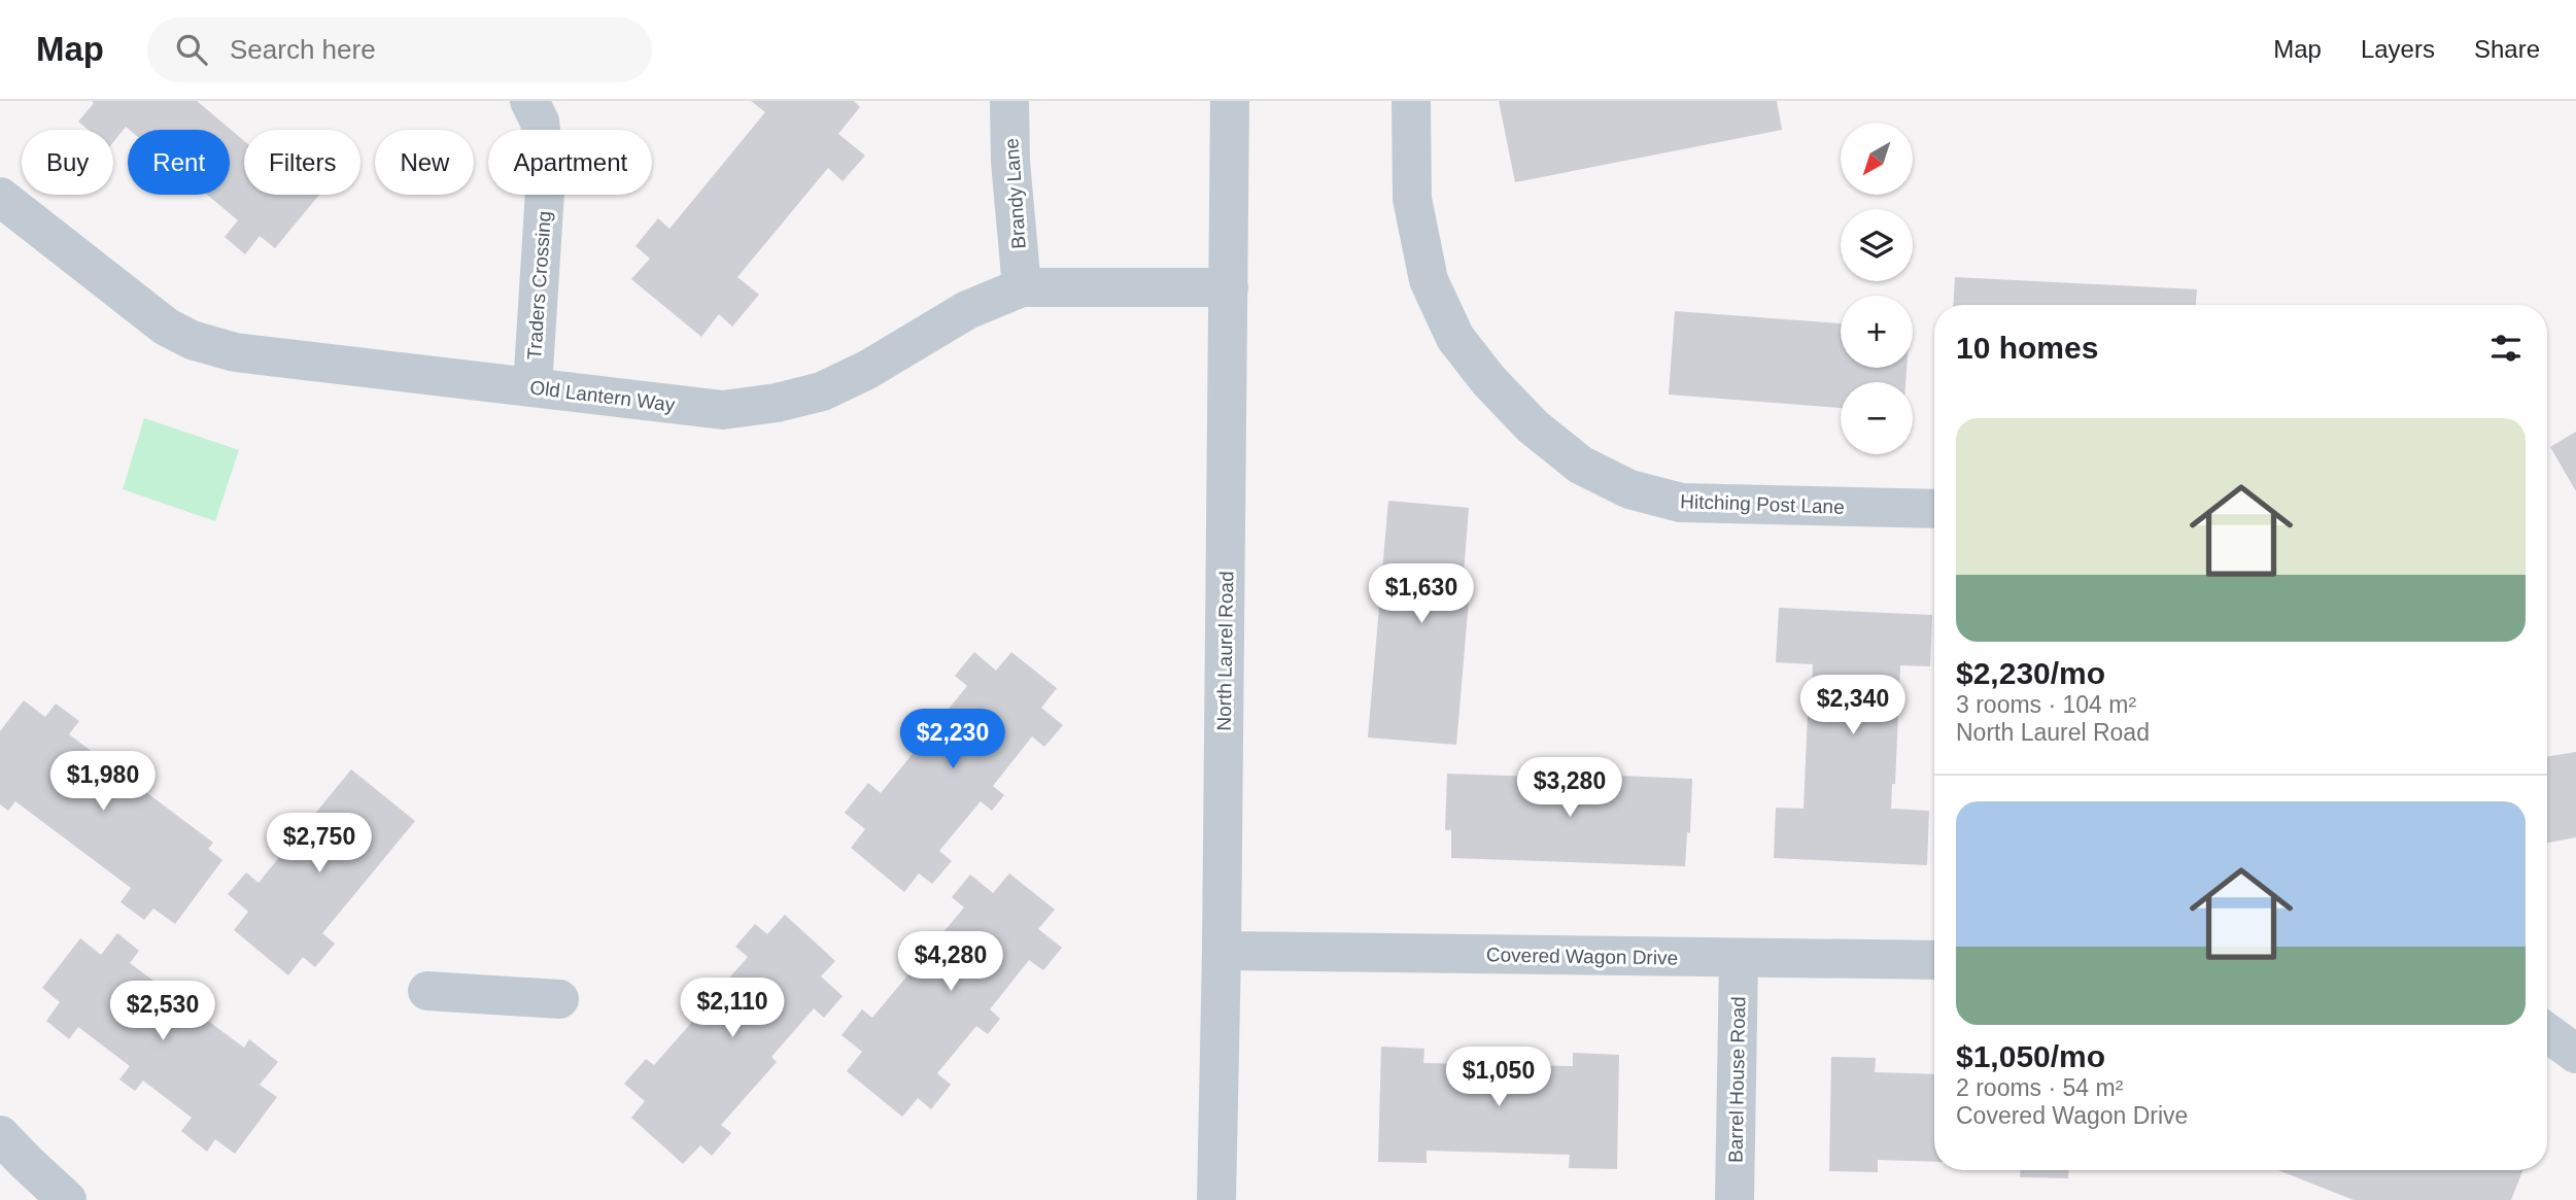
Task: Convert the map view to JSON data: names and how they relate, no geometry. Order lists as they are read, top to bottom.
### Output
{
  "streets": {
    "street": [
      "Brandy Lane",
      "Traders Crossing",
      "Old Lantern Way",
      "Hitching Post Lane",
      "North Laurel Road",
      "Covered Wagon Drive",
      "Barrel House Road"
    ]
  },
  "crossings": [
    ["Brandy Lane", "Old Lantern Way"],
    ["Traders Crossing", "Old Lantern Way"],
    ["Old Lantern Way", "North Laurel Road"],
    ["North Laurel Road", "Covered Wagon Drive"],
    ["Covered Wagon Drive", "Barrel House Road"]
  ],
  "north": "bottom left",
  "page": {
    "header": "Map",
    "search": "Search here",
    "nav": ["Map", "Layers", "Share"],
    "map_buttons": ["+", "−"],
    "chip": [
      "Buy",
      "Rent",
      "Filters",
      "New",
      "Apartment"
    ],
    "heading": "10 homes",
    "list": [
      {
        "name": "$2,230/mo",
        "note": "3 rooms · 104 m² · North Laurel Road"
      },
      {
        "name": "$1,050/mo",
        "note": "2 rooms · 54 m² · Covered Wagon Drive"
      }
    ],
    "price": [
      "$1,630",
      "$2,340",
      "$2,230",
      "$1,980",
      "$3,280",
      "$2,750",
      "$4,280",
      "$2,110",
      "$2,530",
      "$1,050"
    ]
  }
}
